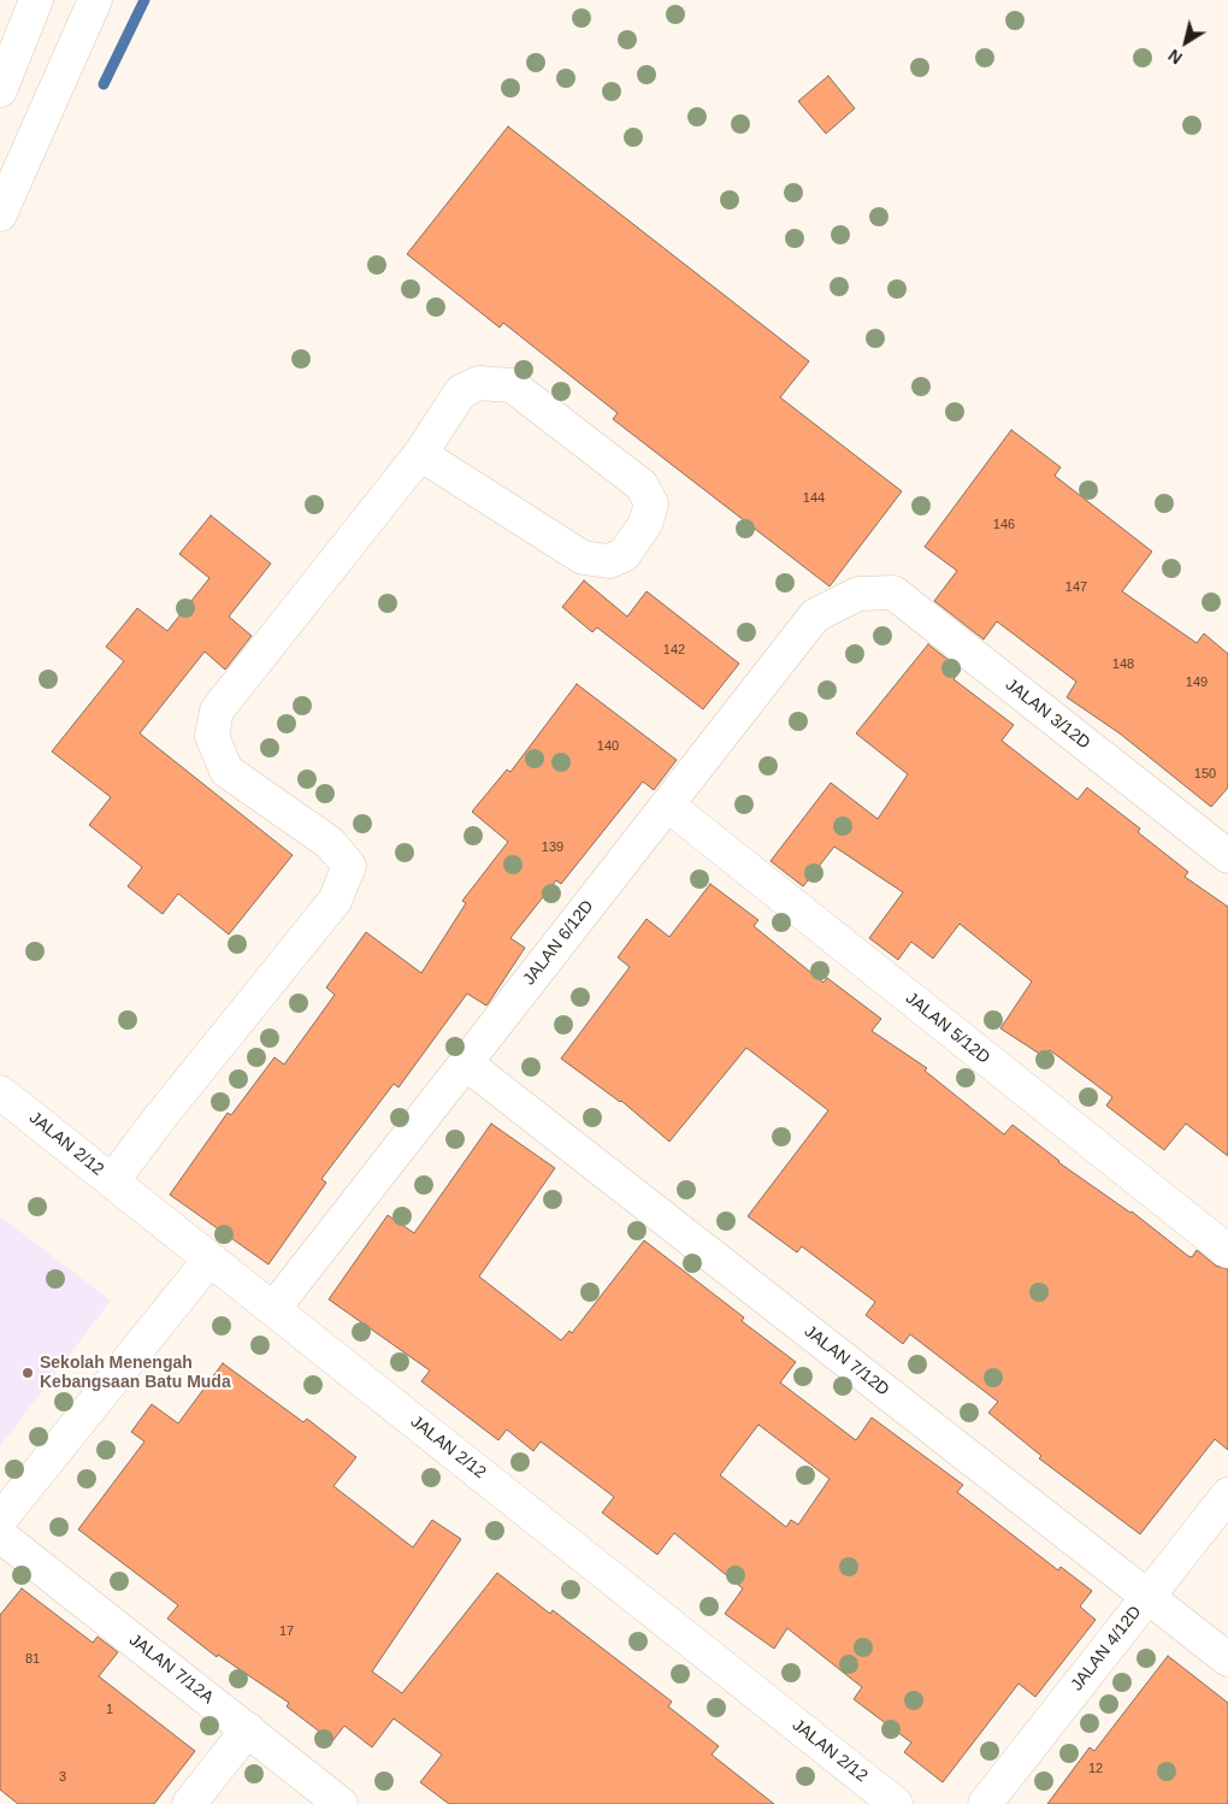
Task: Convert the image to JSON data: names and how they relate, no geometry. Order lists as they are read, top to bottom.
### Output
{
  "streets": {
    "street": [
      "JALAN 3/12D",
      "JALAN 6/12D",
      "JALAN 5/12D",
      "JALAN 2/12",
      "JALAN 7/12D",
      "JALAN 4/12D",
      "JALAN 7/12A"
    ]
  },
  "crossings": [
    ["JALAN 3/12D", "JALAN 6/12D"],
    ["JALAN 6/12D", "JALAN 5/12D"],
    ["JALAN 6/12D", "JALAN 2/12"],
    ["JALAN 6/12D", "JALAN 7/12D"],
    ["JALAN 7/12D", "JALAN 4/12D"]
  ],
  "places": ["Sekolah Menengah Kebangsaan Batu Muda"],
  "house_numbers": [
    "144",
    "146",
    "147",
    "142",
    "148",
    "149",
    "140",
    "150",
    "139",
    "17",
    "81",
    "1",
    "12",
    "3"
  ],
  "north": "bottom left"
}
